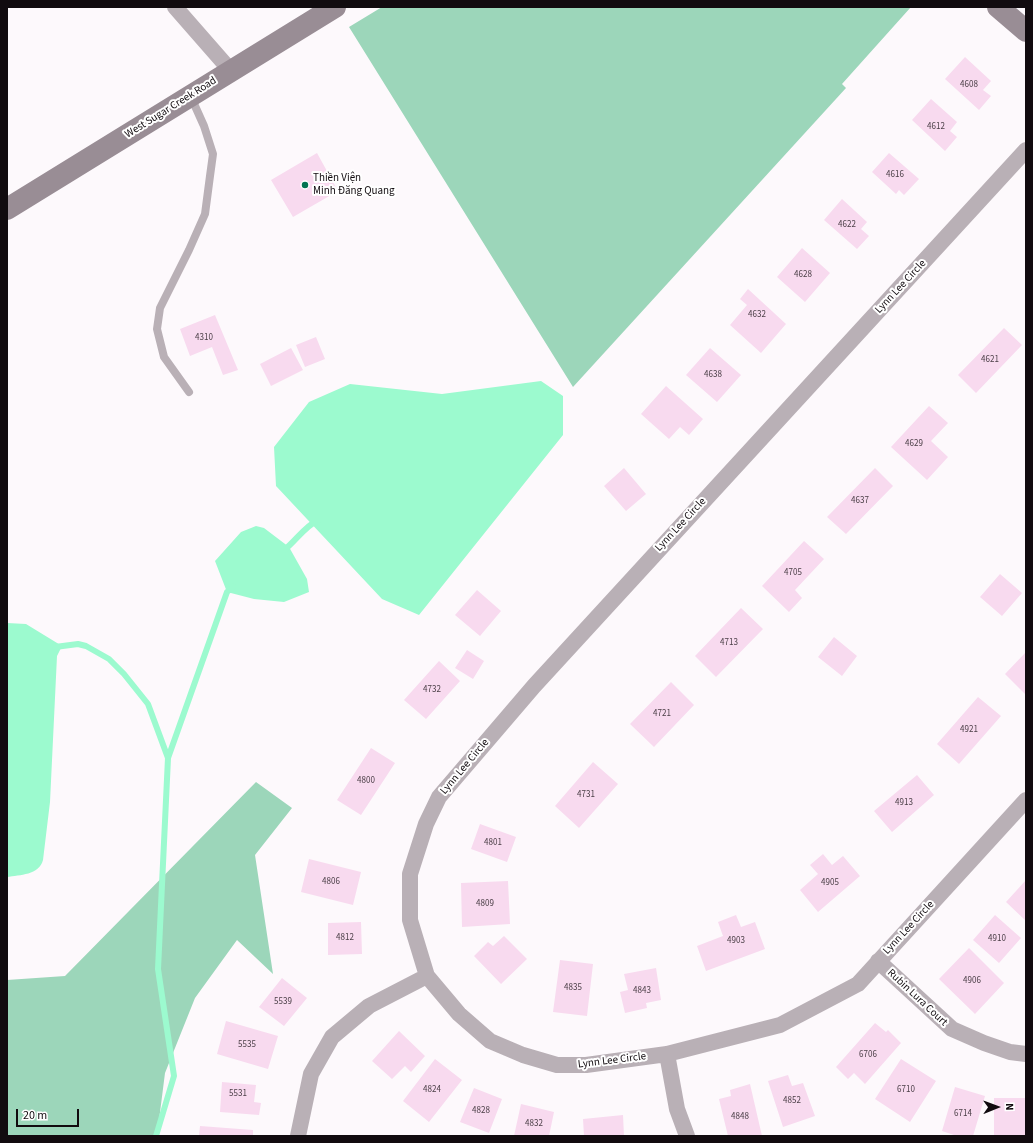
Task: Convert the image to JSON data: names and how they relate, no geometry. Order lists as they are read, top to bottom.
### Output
{
  "streets": {
    "main road": ["West Sugar Creek Road"],
    "street": ["Lynn Lee Circle", "Rubin Lura Court"]
  },
  "crossings": [
    ["Lynn Lee Circle", "Rubin Lura Court"]
  ],
  "places": ["Thiền Viện Minh Đăng Quang"],
  "house_numbers": [
    "4608",
    "4612",
    "4616",
    "4622",
    "4628",
    "4632",
    "4310",
    "4621",
    "4638",
    "4629",
    "4637",
    "4705",
    "4713",
    "4732",
    "4721",
    "4921",
    "4800",
    "4731",
    "4913",
    "4801",
    "4806",
    "4905",
    "4809",
    "4812",
    "4910",
    "4903",
    "4906",
    "4835",
    "4843",
    "5539",
    "5535",
    "6706",
    "4824",
    "6710",
    "5531",
    "4852",
    "4828",
    "6714",
    "4848",
    "4832"
  ],
  "scale_bar": "20 m",
  "north": "right"
}
